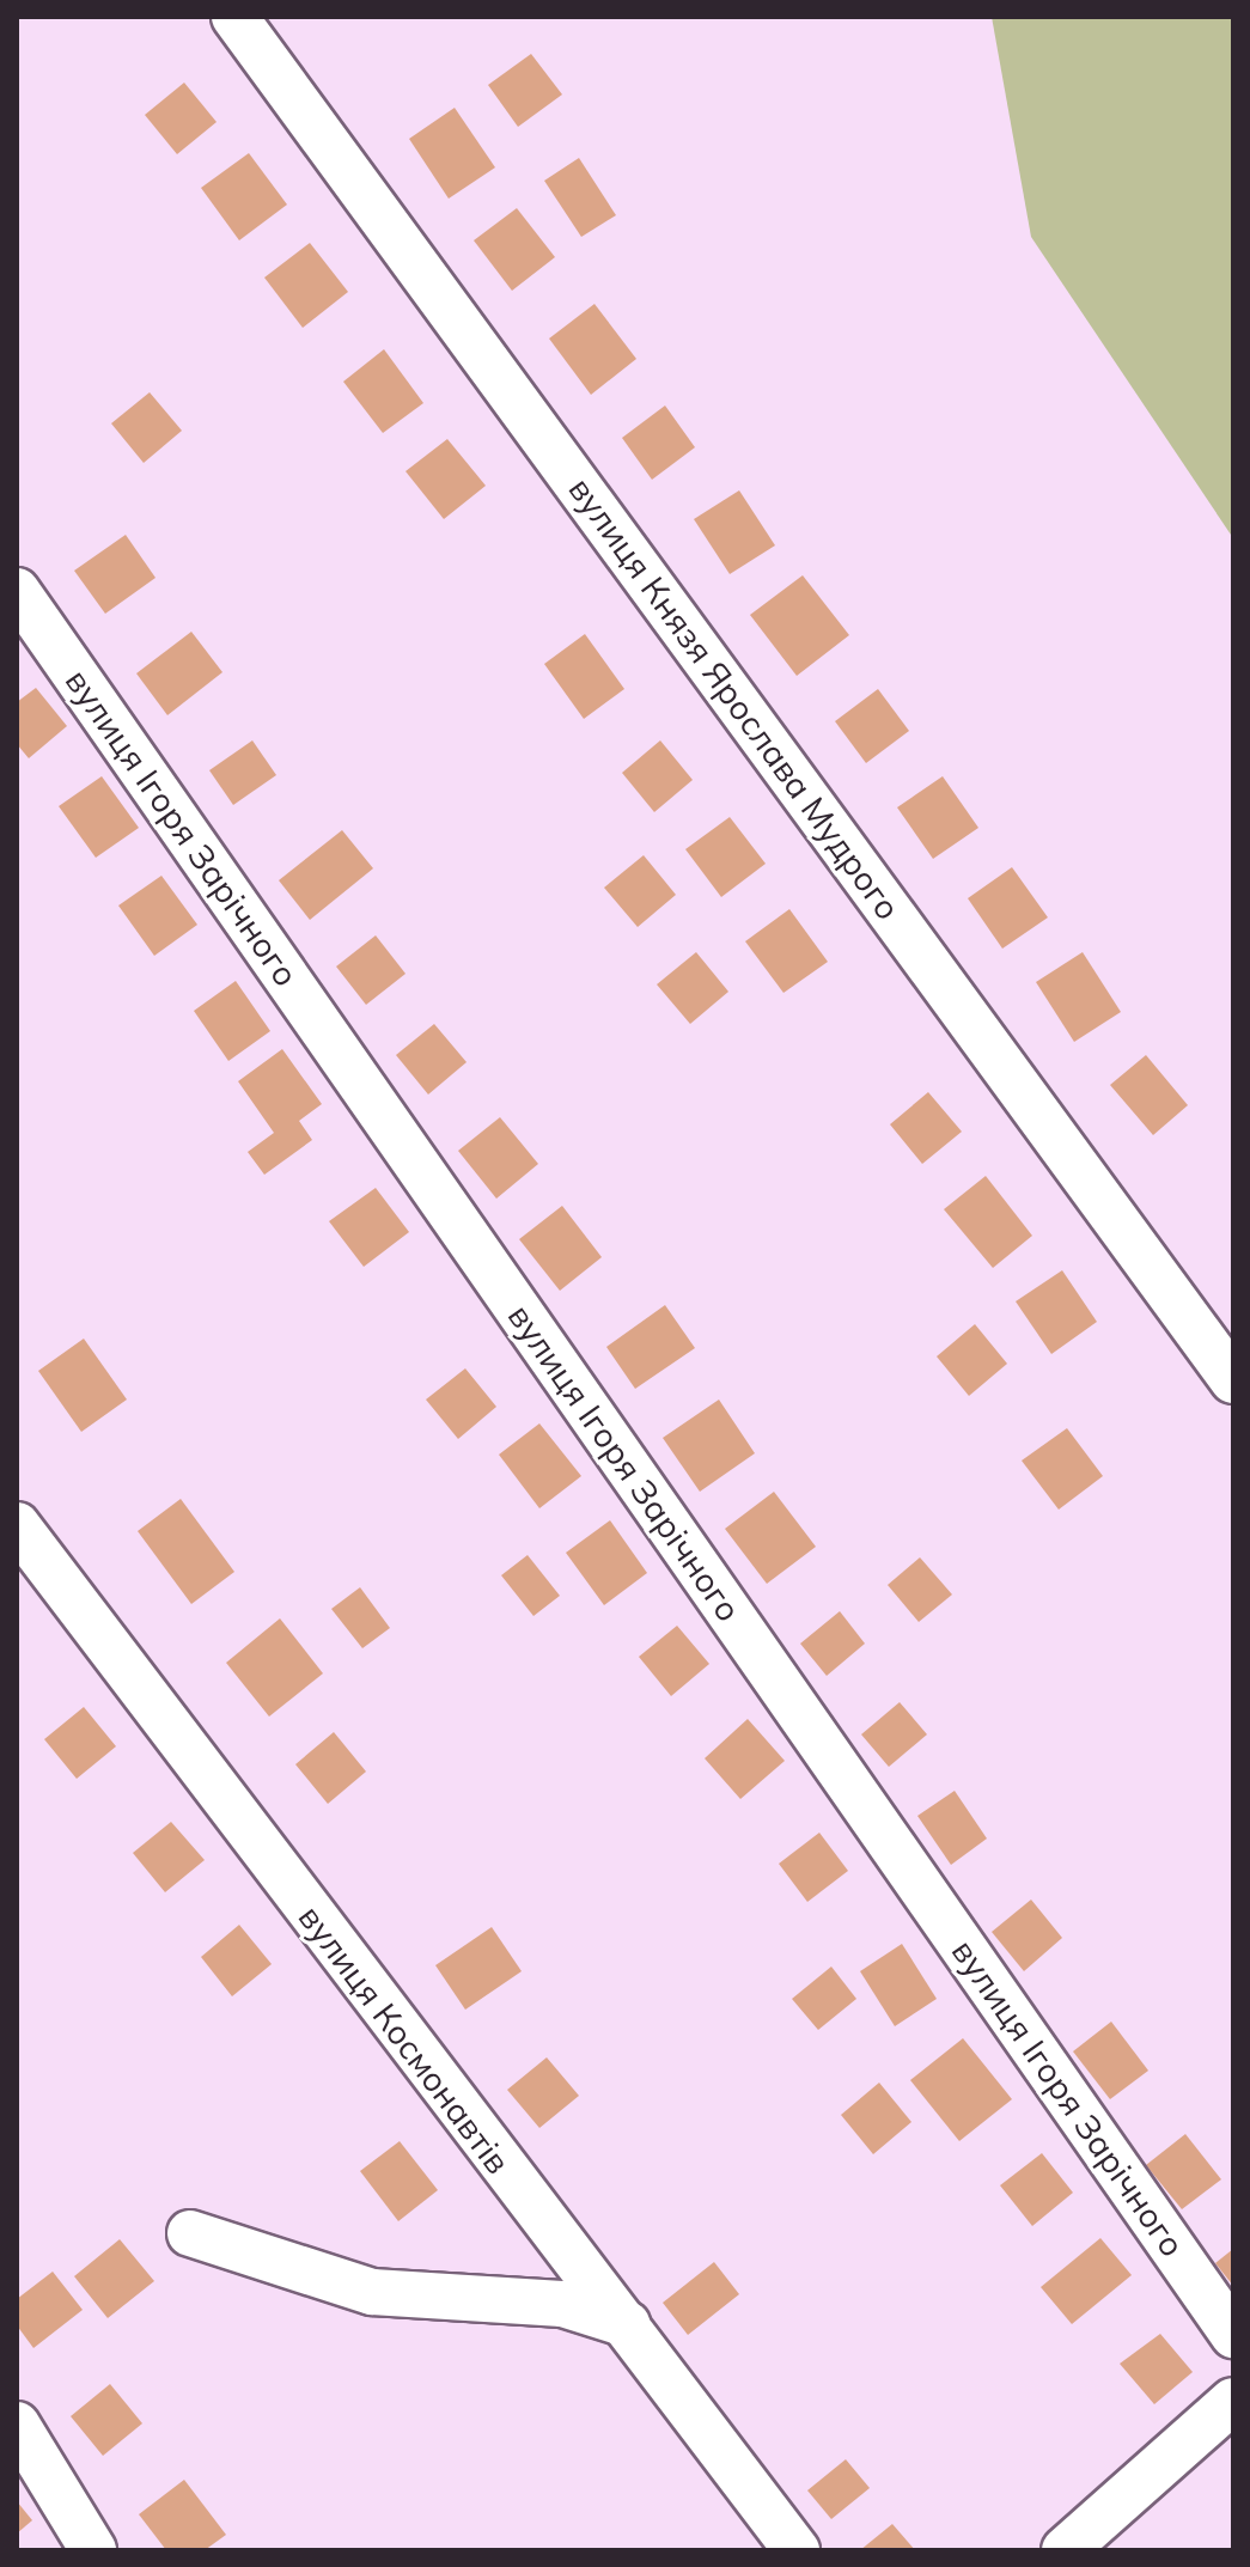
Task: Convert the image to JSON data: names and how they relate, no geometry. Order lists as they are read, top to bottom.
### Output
{
  "streets": {
    "street": ["вулиця Князя Ярослава Мудрого", "вулиця Ігоря Зарічного", "вулиця Космонавтів"]
  }
}
